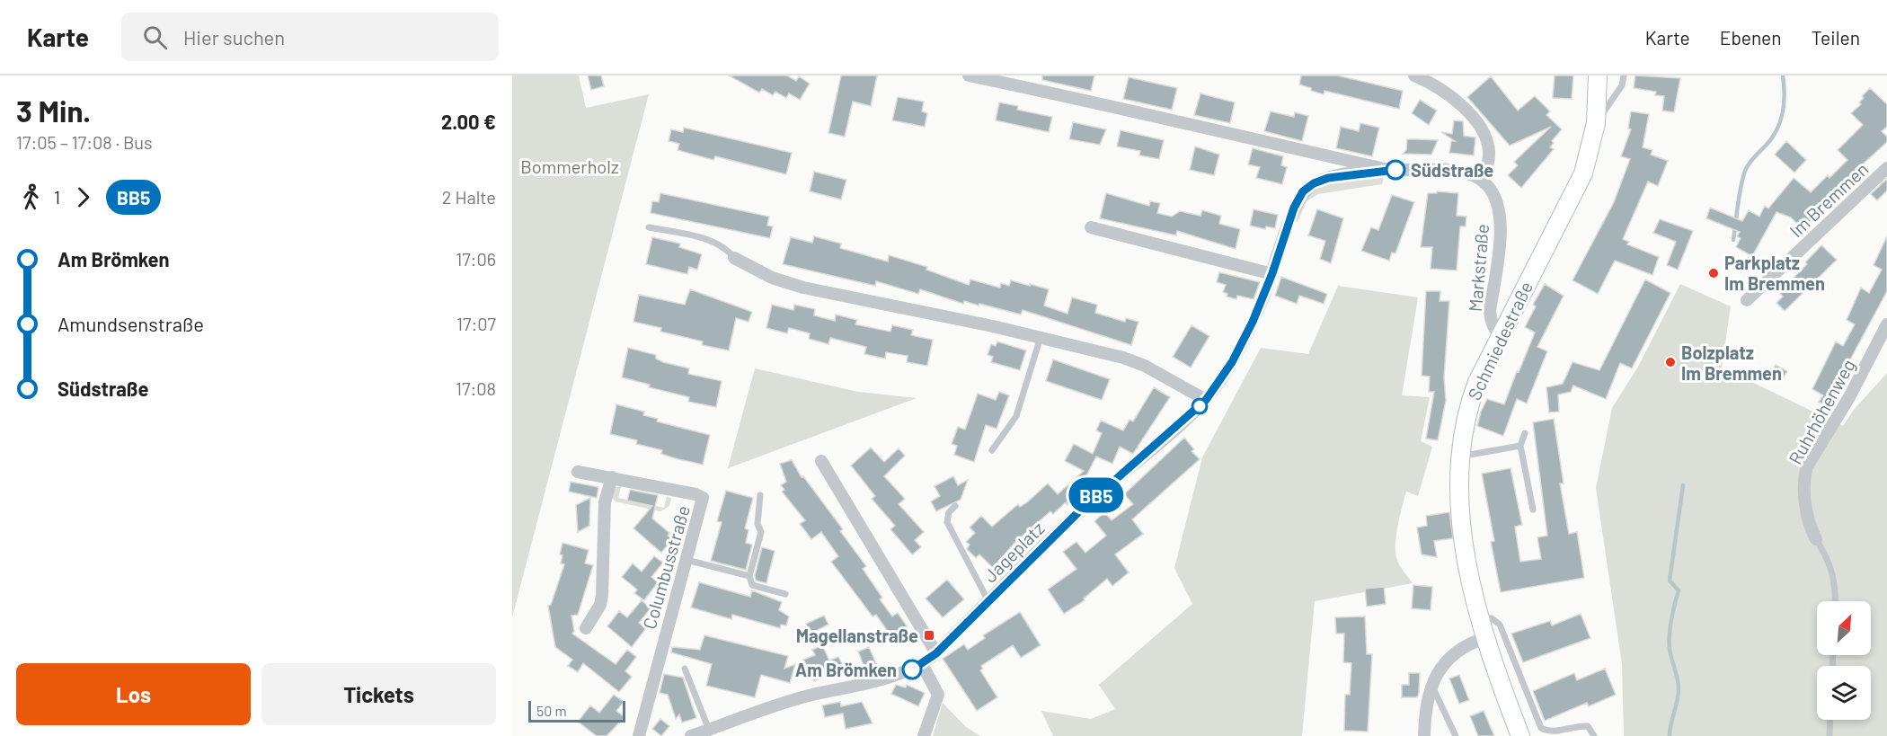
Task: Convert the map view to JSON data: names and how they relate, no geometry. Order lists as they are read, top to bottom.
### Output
{
  "streets": {
    "main road": ["Schmiedestraße"],
    "street": [
      "Im Bremmen",
      "Markstraße",
      "Ruhrhöhenweg",
      "Jageplatz",
      "Columbusstraße"
    ]
  },
  "crossings": [
    ["Markstraße", "Schmiedestraße"]
  ],
  "parks": ["Bommerholz"],
  "places": {
    "other": [
      "Südstraße",
      "Parkplatz Im Bremmen",
      "Bolzplatz Im Bremmen",
      "Am Brömken"
    ],
    "transit": ["Magellanstraße"]
  },
  "lines": ["bus line BB5"],
  "scale_bar": "50 m",
  "north": "top right",
  "page": {
    "header": "Karte",
    "search": "Hier suchen",
    "nav": ["Karte", "Ebenen", "Teilen"],
    "heading": ["3 Min.", "17:05 – 17:08 · Bus", "2.00 €"],
    "on_map": "BB5",
    "legs": ["1", "BB5", "2 Halte"],
    "list": [
      {
        "name": "Am Brömken",
        "value": "17:06"
      },
      {
        "name": "Amundsenstraße",
        "value": "17:07"
      },
      {
        "name": "Südstraße",
        "value": "17:08"
      }
    ],
    "buttons": ["Los", "Tickets"],
    "scale": "50 m"
  }
}
